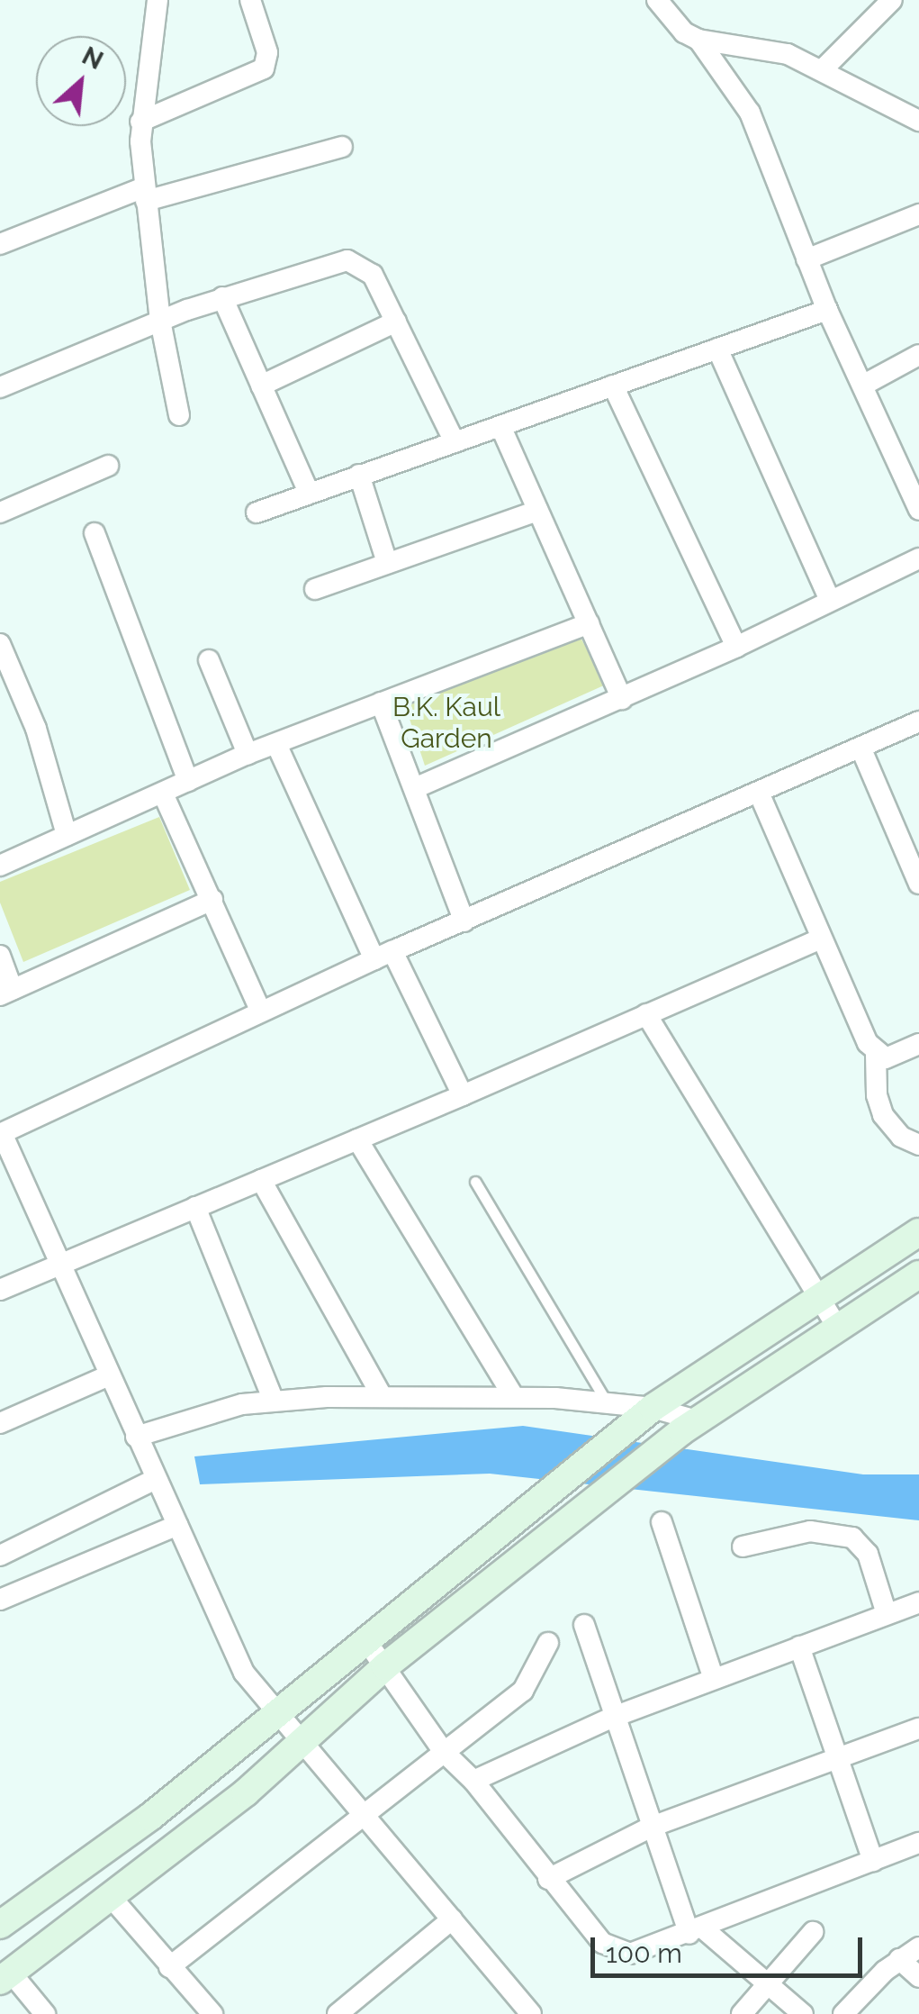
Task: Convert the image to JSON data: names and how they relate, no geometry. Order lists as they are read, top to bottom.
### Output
{
  "parks": ["B.K. Kaul Garden"],
  "scale_bar": "100 m",
  "north": "top right"
}
